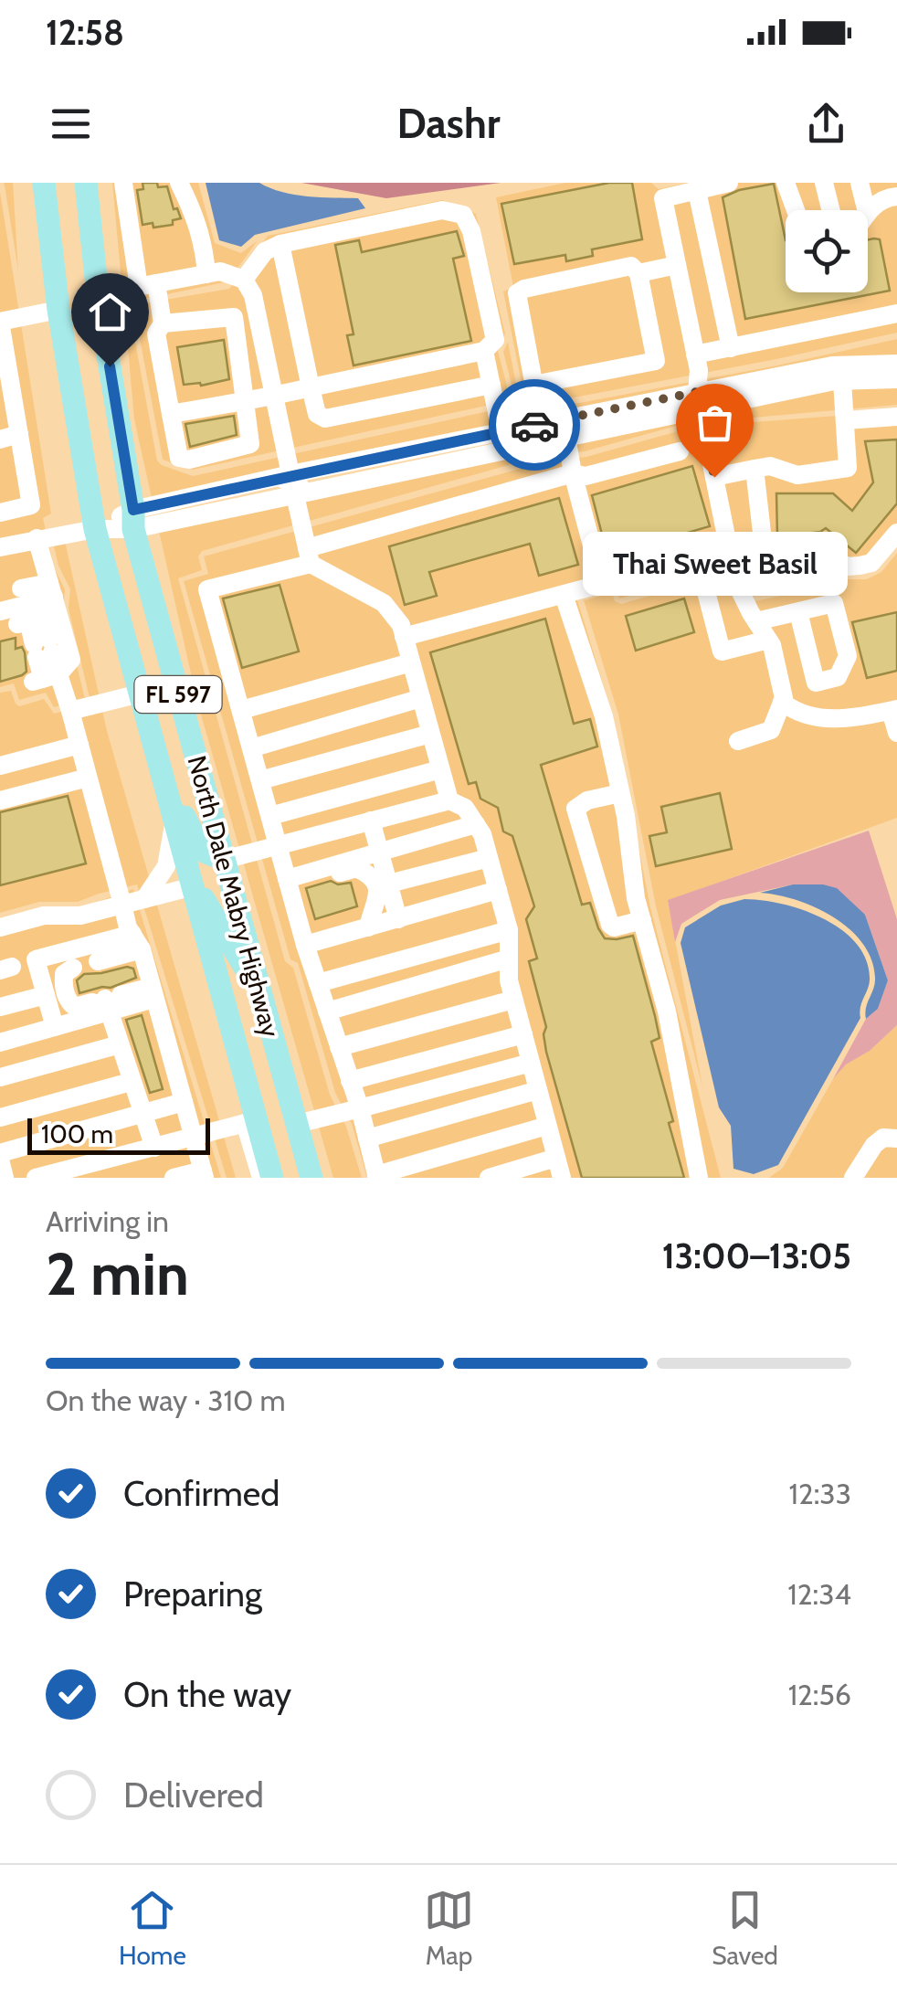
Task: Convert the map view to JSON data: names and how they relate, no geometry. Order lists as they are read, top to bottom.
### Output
{
  "streets": {
    "main road": ["FL 597", "North Dale Mabry Highway"]
  },
  "places": ["Thai Sweet Basil"],
  "scale_bar": "100 m",
  "page": {
    "status": "12:58",
    "header": "Dashr",
    "bubble": "Thai Sweet Basil",
    "scale": "100 m",
    "heading": ["2 min", "Arriving in", "13:00–13:05"],
    "bar": "On the way · 310 m",
    "list": [
      ["Confirmed", "12:33"],
      ["Preparing", "12:34"],
      ["On the way", "12:56"],
      "Delivered"
    ],
    "tabs": ["Home", "Map", "Saved"]
  }
}
